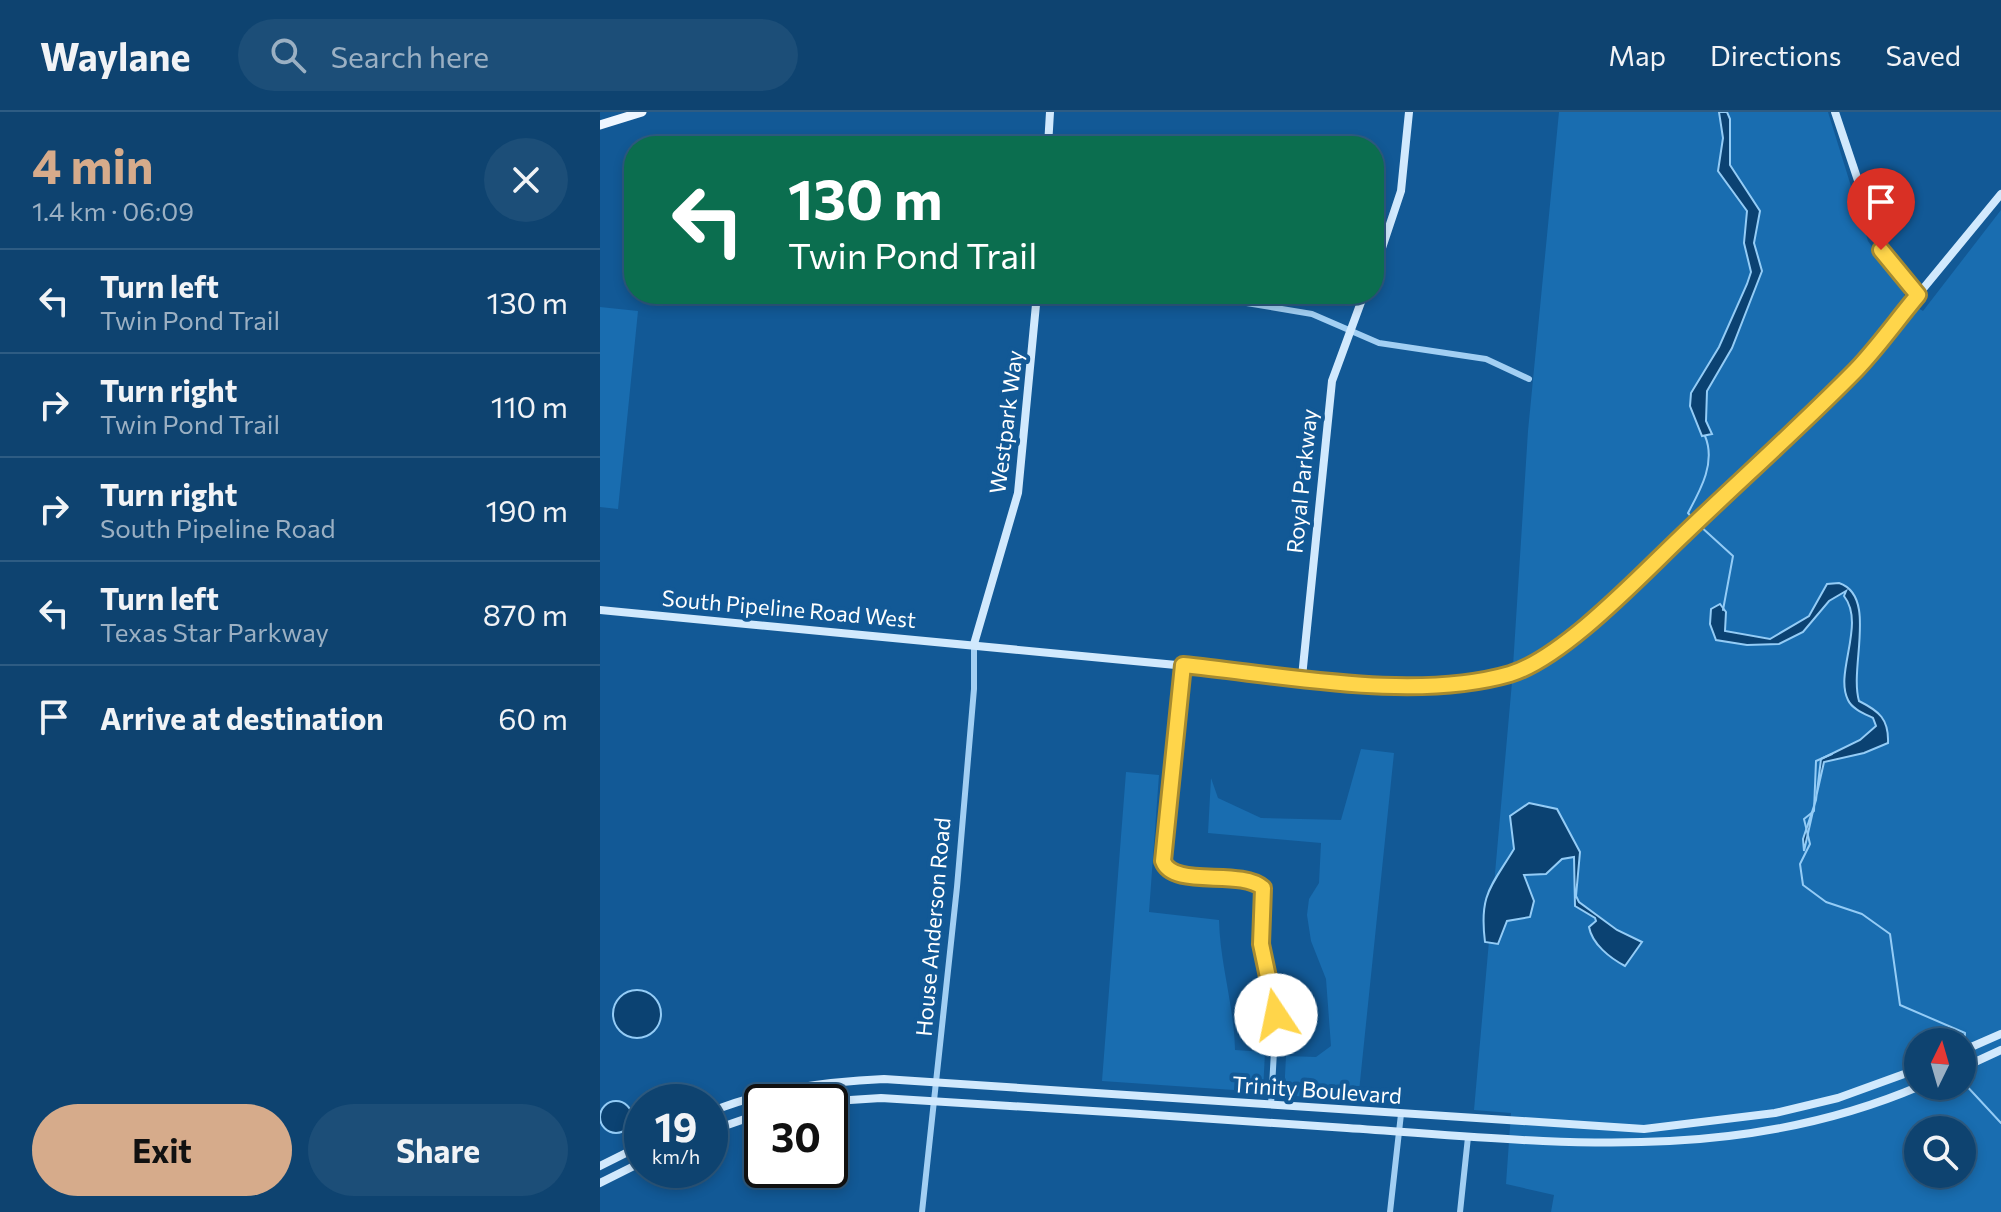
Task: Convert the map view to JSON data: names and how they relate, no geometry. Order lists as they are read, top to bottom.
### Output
{
  "streets": {
    "street": [
      "Westpark Way",
      "Royal Parkway",
      "South Pipeline Road West",
      "House Anderson Road",
      "Trinity Boulevard"
    ]
  },
  "crossings": [
    ["Westpark Way", "South Pipeline Road West"],
    ["Westpark Way", "House Anderson Road"],
    ["Royal Parkway", "South Pipeline Road West"],
    ["South Pipeline Road West", "House Anderson Road"],
    ["House Anderson Road", "Trinity Boulevard"]
  ],
  "north": "top",
  "page": {
    "header": "Waylane",
    "search": "Search here",
    "nav": ["Map", "Directions", "Saved"],
    "heading": ["4 min", "1.4 km · 06:09"],
    "turn": ["130 m", "Twin Pond Trail"],
    "list": [
      {
        "name": "Turn left",
        "note": "Twin Pond Trail",
        "value": "130 m"
      },
      {
        "name": "Turn right",
        "note": "Twin Pond Trail",
        "value": "110 m"
      },
      {
        "name": "Turn right",
        "note": "South Pipeline Road",
        "value": "190 m"
      },
      {
        "name": "Turn left",
        "note": "Texas Star Parkway",
        "value": "870 m"
      },
      {
        "name": "Arrive at destination",
        "value": "60 m"
      }
    ],
    "speed": "19 km/h",
    "limit": "30",
    "buttons": ["Exit", "Share"]
  }
}
